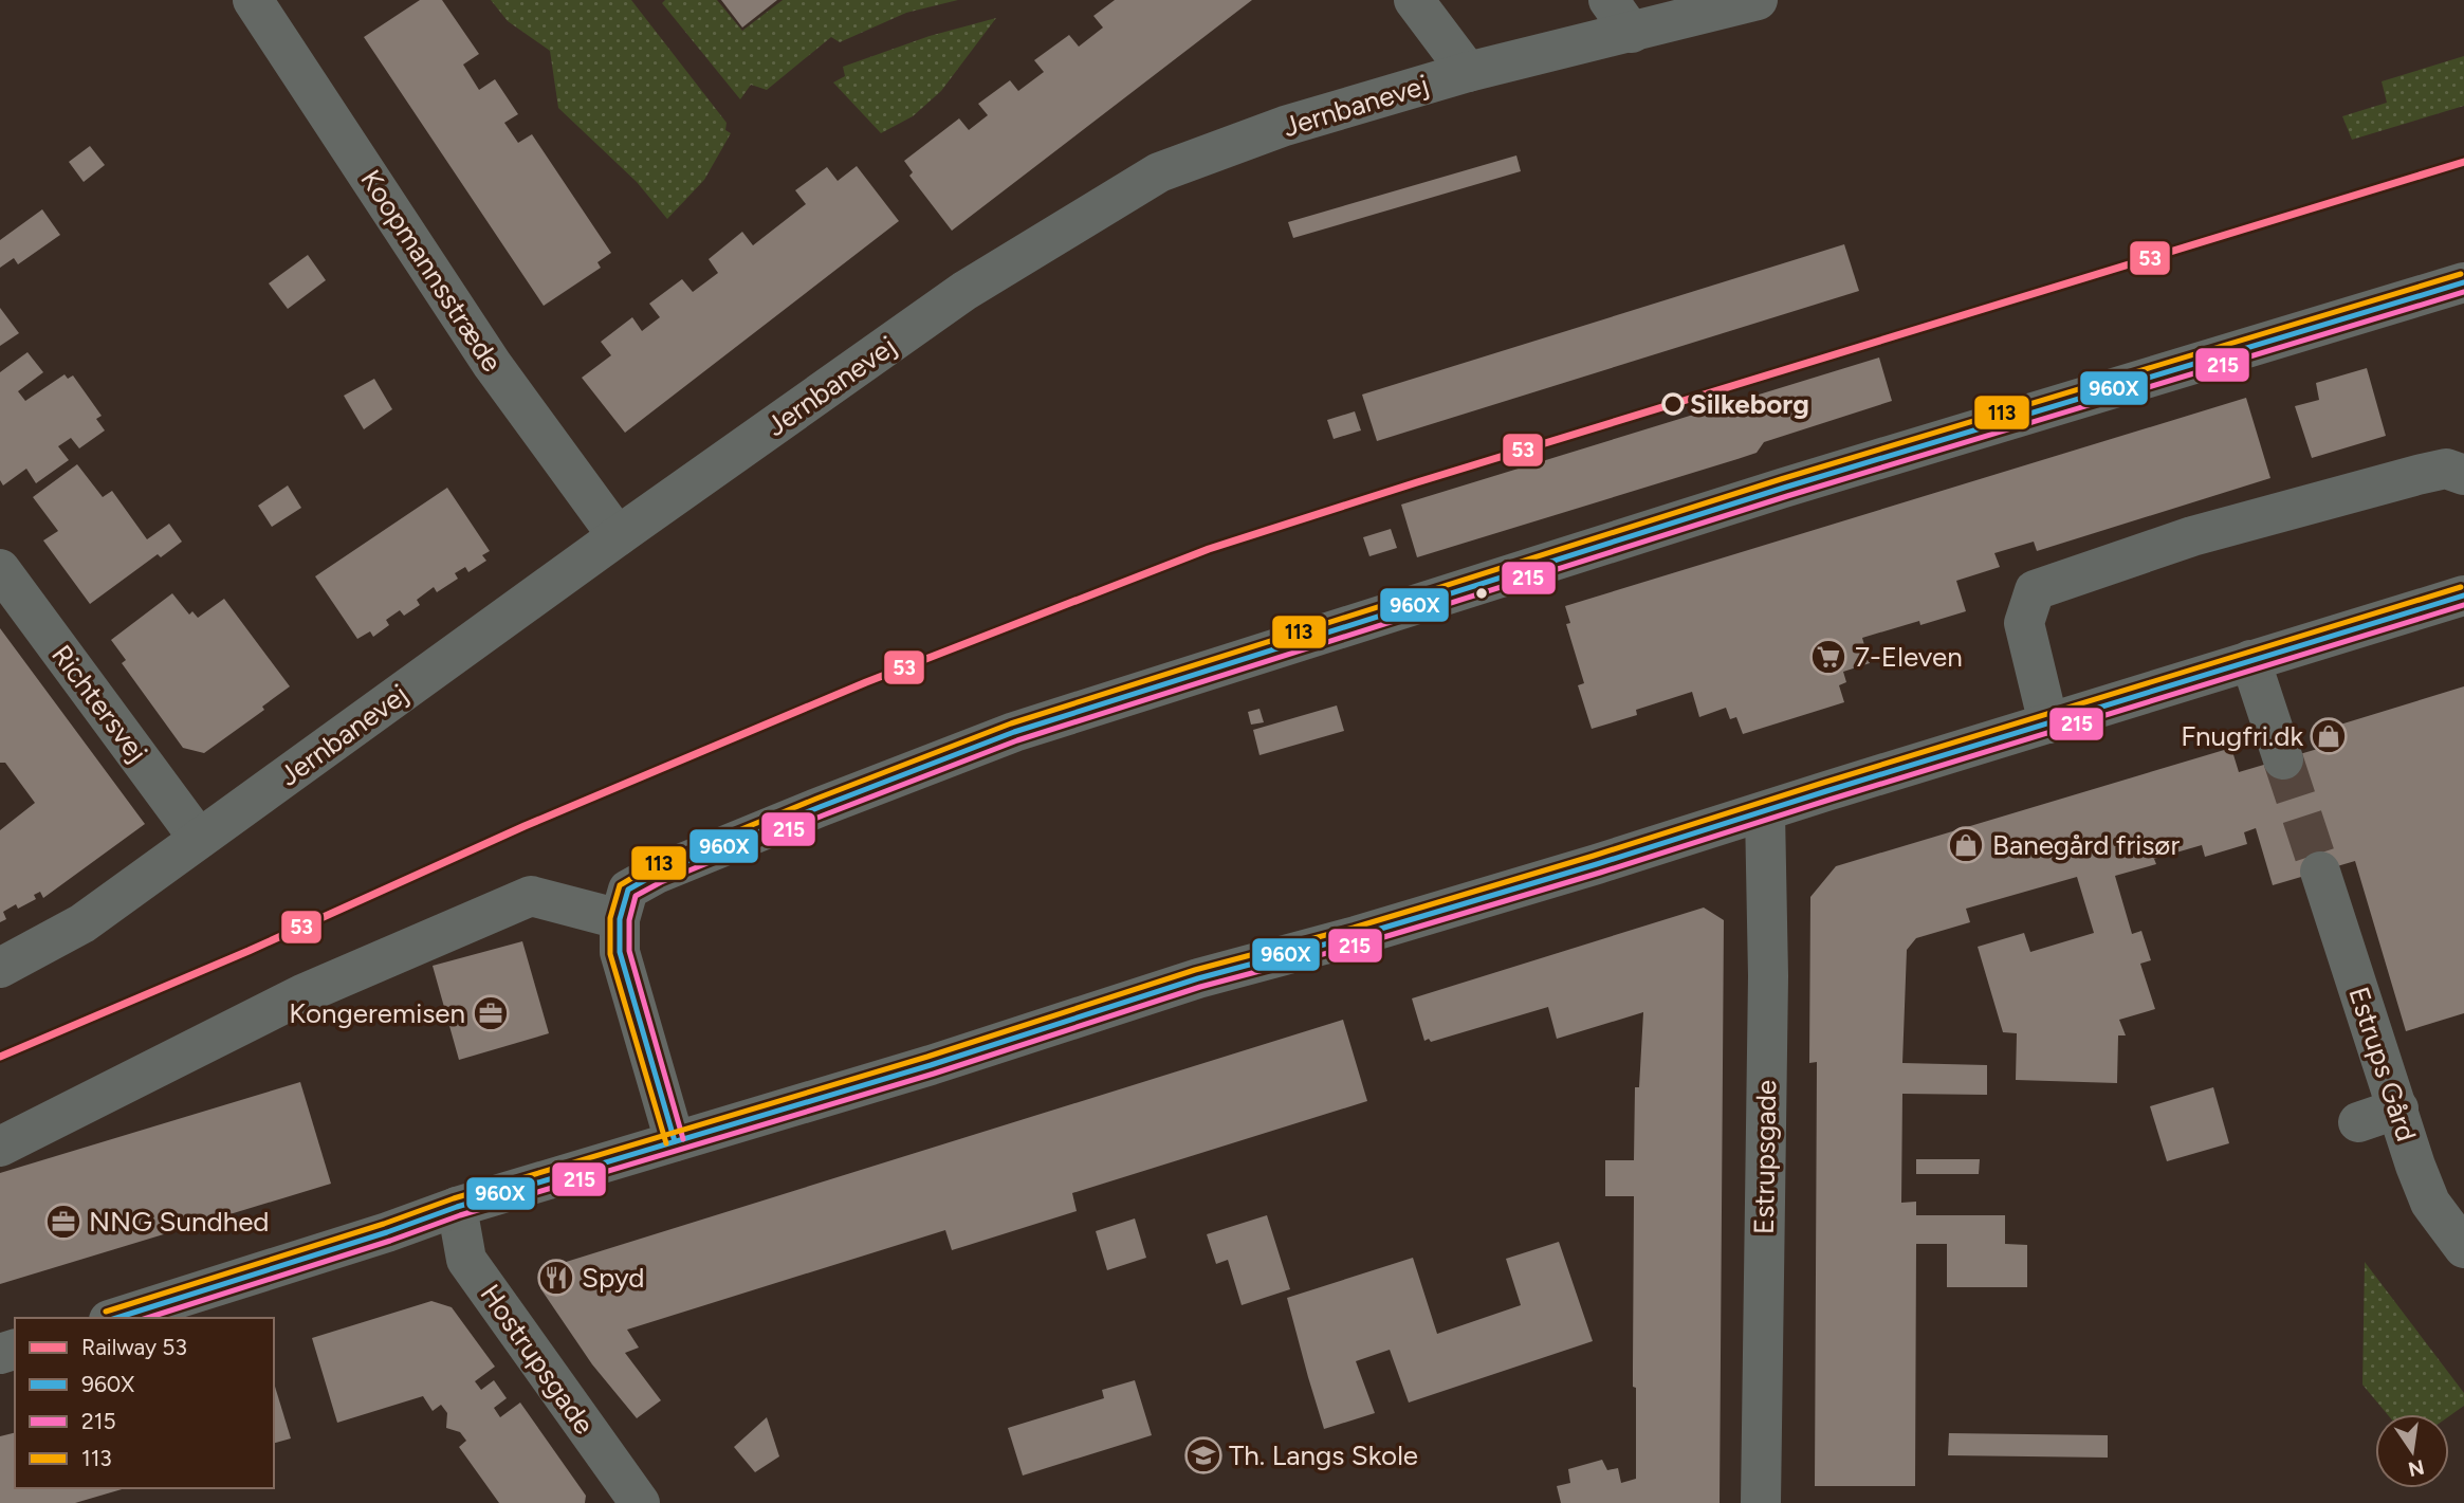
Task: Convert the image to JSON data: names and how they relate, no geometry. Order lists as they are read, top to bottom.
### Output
{
  "streets": {
    "street": [
      "Jernbanevej",
      "Koopmannsstræde",
      "Richtersvej",
      "Estrups Gård",
      "Estrupsgade",
      "Hostrupsgade"
    ]
  },
  "crossings": [
    ["Jernbanevej", "Koopmannsstræde"],
    ["Jernbanevej", "Richtersvej"]
  ],
  "places": {
    "other": ["Silkeborg"],
    "supermarket": ["7-Eleven"],
    "shop": ["Fnugfri.dk", "Banegård frisør"],
    "office": ["Kongeremisen", "NNG Sundhed"],
    "restaurant": ["Spyd"],
    "school or university": ["Th. Langs Skole"]
  },
  "lines": [
    "rail line 53",
    "transit line 113",
    "transit line 960X",
    "transit line 215"
  ],
  "legend": [
    "Railway 53",
    "960X",
    "215",
    "113"
  ],
  "north": "bottom"
}
